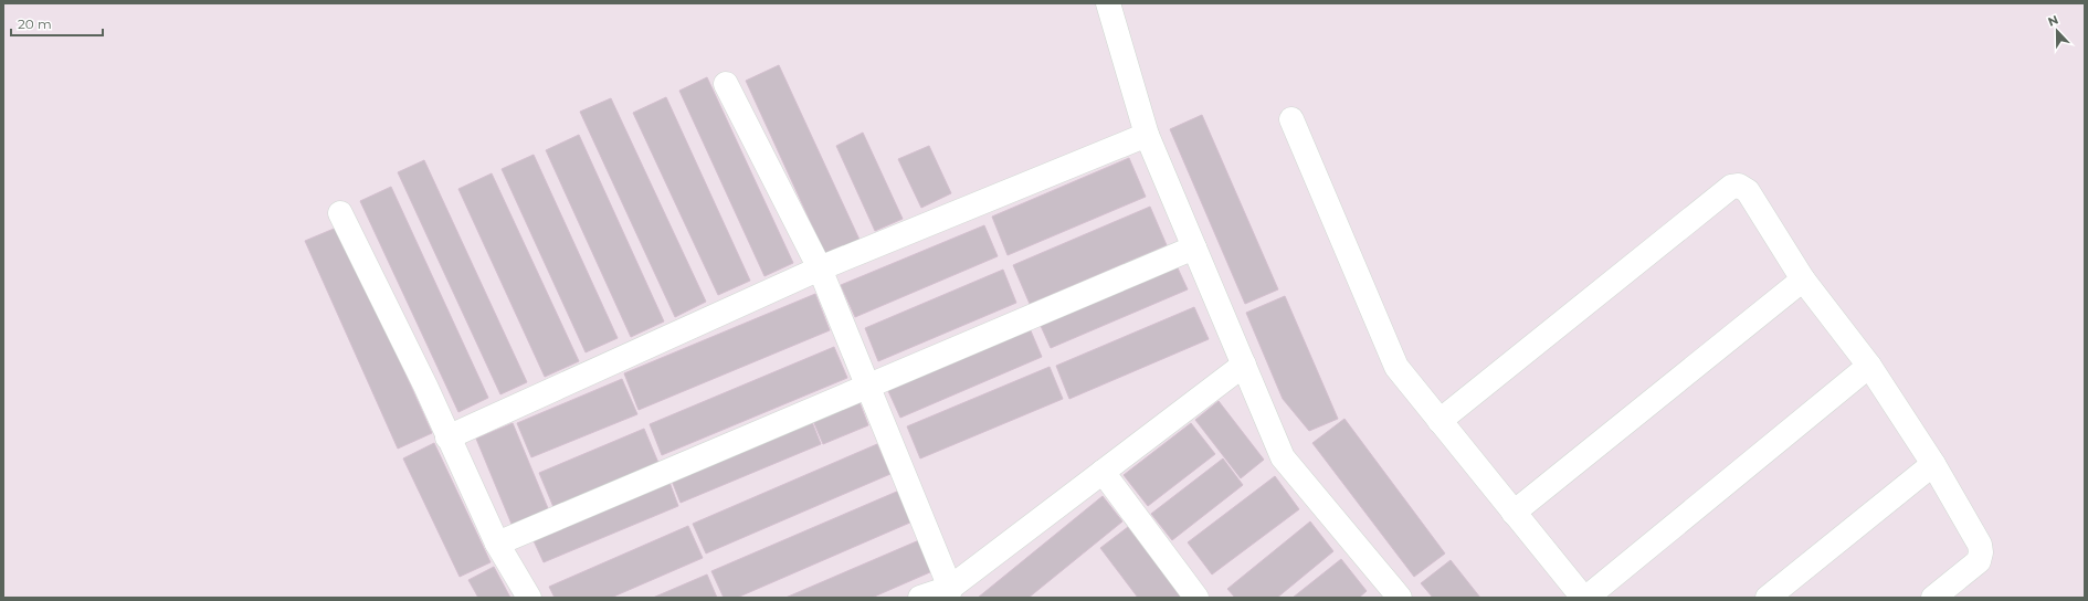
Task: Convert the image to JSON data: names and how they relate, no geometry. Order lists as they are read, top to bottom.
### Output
{
  "scale_bar": "20 m",
  "north": "top"
}
